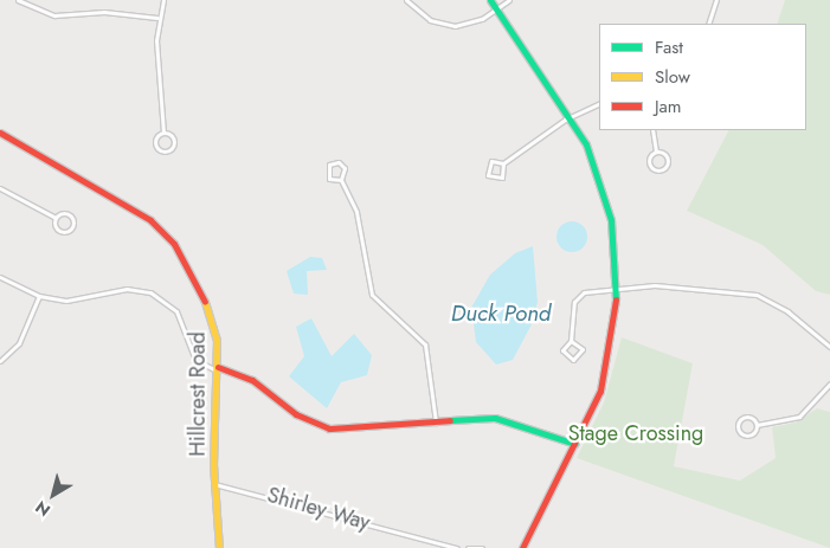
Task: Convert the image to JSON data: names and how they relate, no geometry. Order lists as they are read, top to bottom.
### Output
{
  "streets": {
    "street": ["Hillcrest Road", "Shirley Way"]
  },
  "crossings": [
    ["Hillcrest Road", "Shirley Way"]
  ],
  "water": ["Duck Pond"],
  "parks": ["Stage Crossing"],
  "legend": ["Fast", "Slow", "Jam"],
  "north": "bottom left"
}
